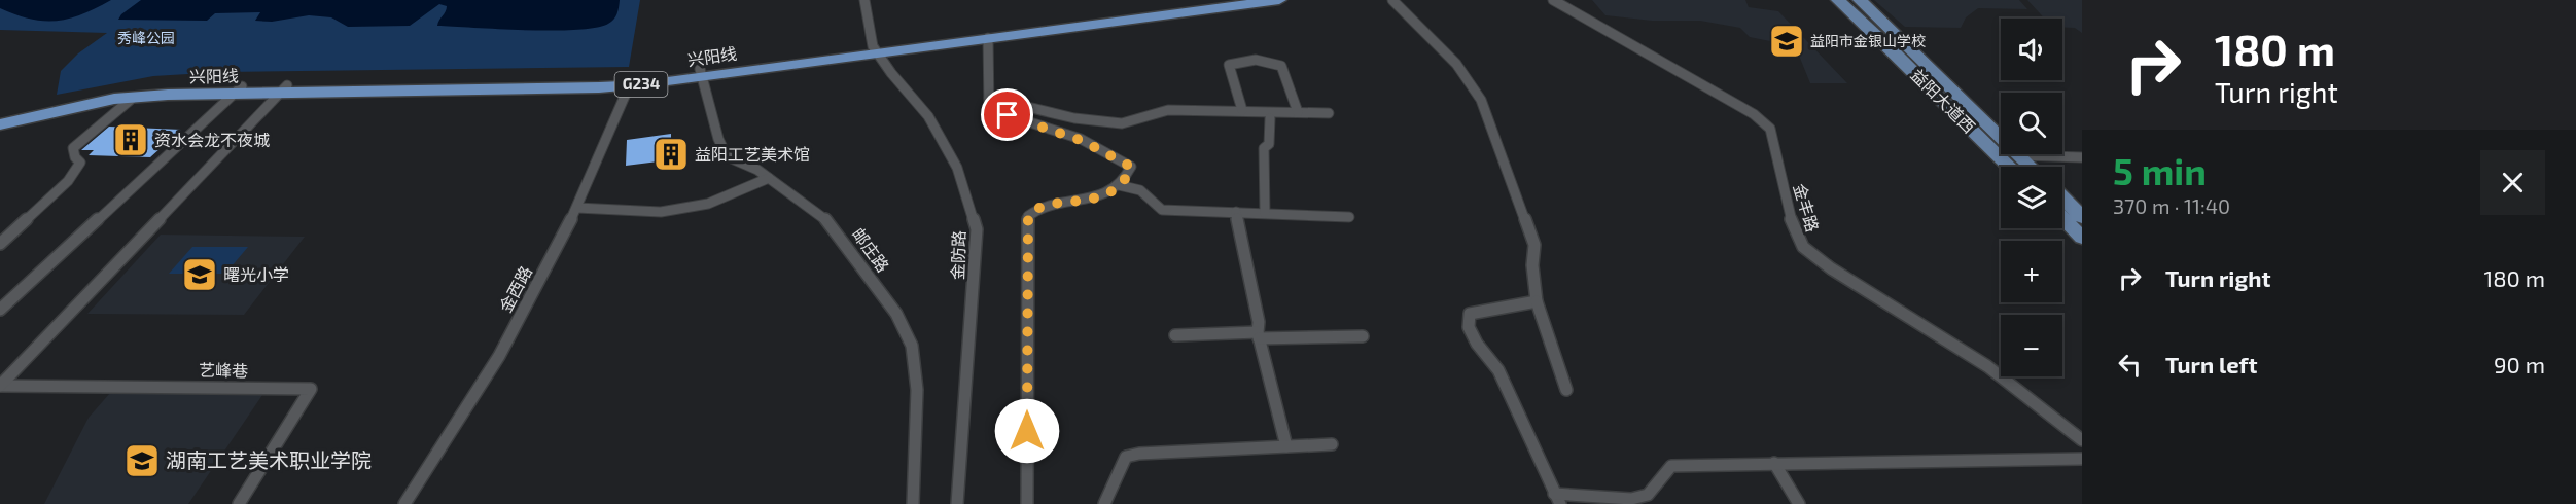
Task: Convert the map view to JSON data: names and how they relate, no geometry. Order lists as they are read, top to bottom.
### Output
{
  "streets": {
    "highway": ["兴阳线", "G234"],
    "main road": ["益阳大道西"],
    "street": [
      "金丰路",
      "邮庄路",
      "金防路",
      "金西路",
      "艺峰巷"
    ]
  },
  "crossings": [
    ["兴阳线", "邮庄路"],
    ["兴阳线", "金防路"],
    ["兴阳线", "金西路"]
  ],
  "parks": ["秀峰公园"],
  "places": {
    "school or university": ["益阳市金银山学校", "曙光小学", "湖南工艺美术职业学院"],
    "building": ["资水会龙不夜城", "益阳工艺美术馆"]
  },
  "page": {
    "turn": ["180 m", "Turn right"],
    "map_buttons": ["+", "−"],
    "heading": ["5 min", "370 m · 11:40"],
    "list": [
      {
        "name": "Turn right",
        "value": "180 m"
      },
      {
        "name": "Turn left",
        "value": "90 m"
      }
    ]
  }
}
